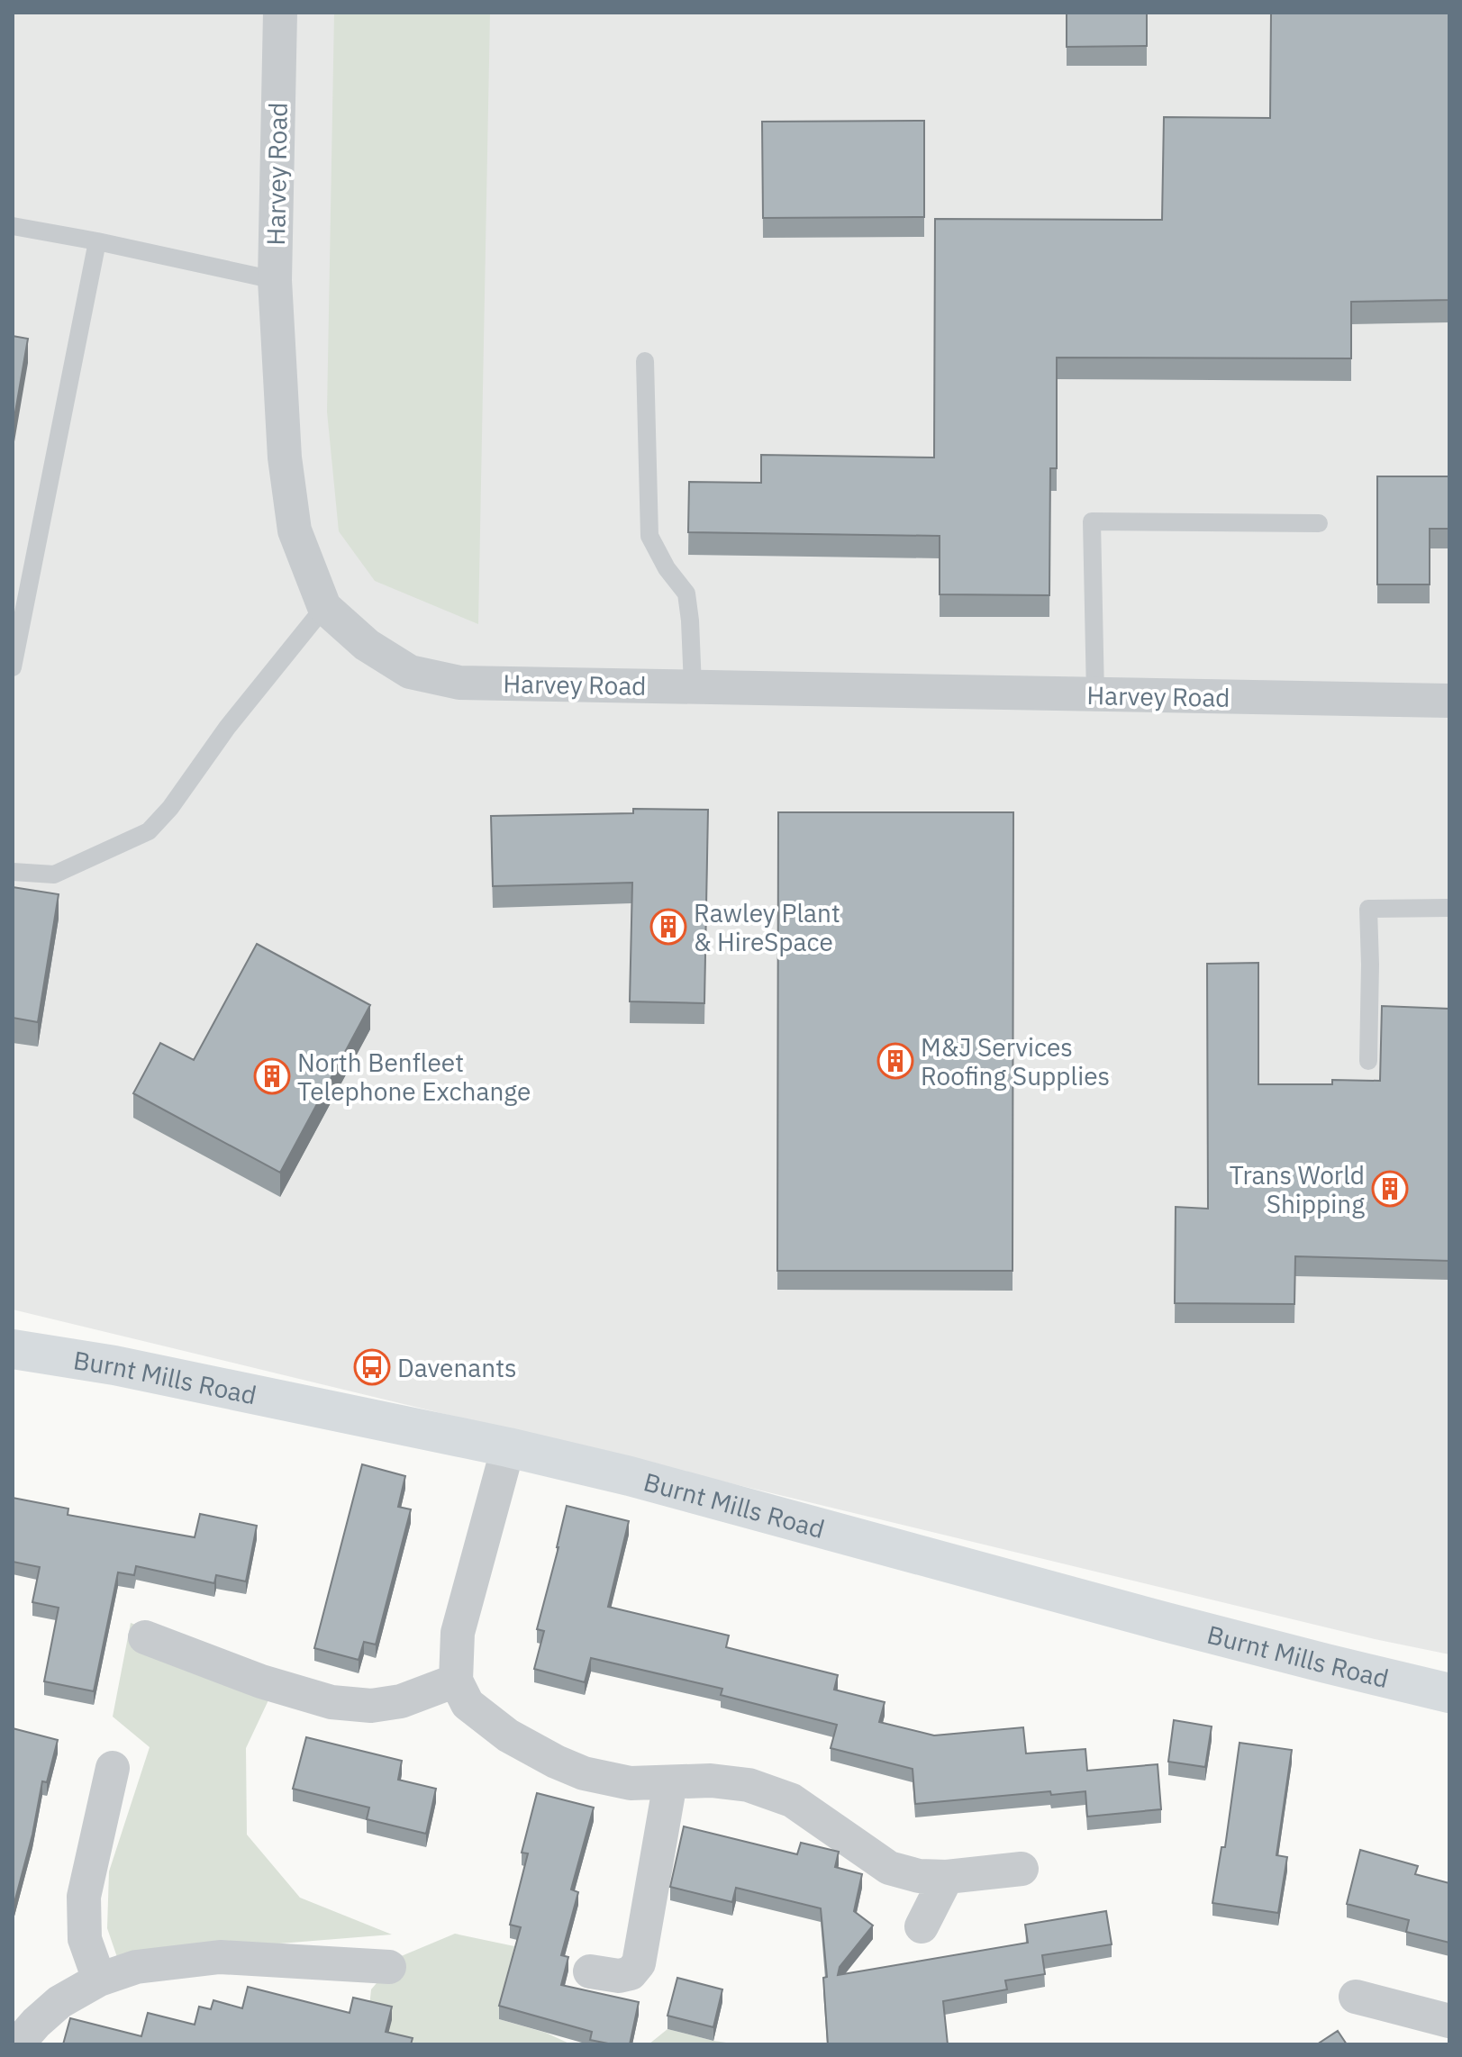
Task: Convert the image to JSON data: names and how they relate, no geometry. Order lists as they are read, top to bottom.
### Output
{
  "streets": {
    "street": ["Harvey Road", "Burnt Mills Road"]
  },
  "places": {
    "building": [
      "Rawley Plant & HireSpace",
      "M&J Services Roofing Supplies",
      "North Benfleet Telephone Exchange",
      "Trans World Shipping"
    ],
    "bus stop": ["Davenants"]
  }
}
